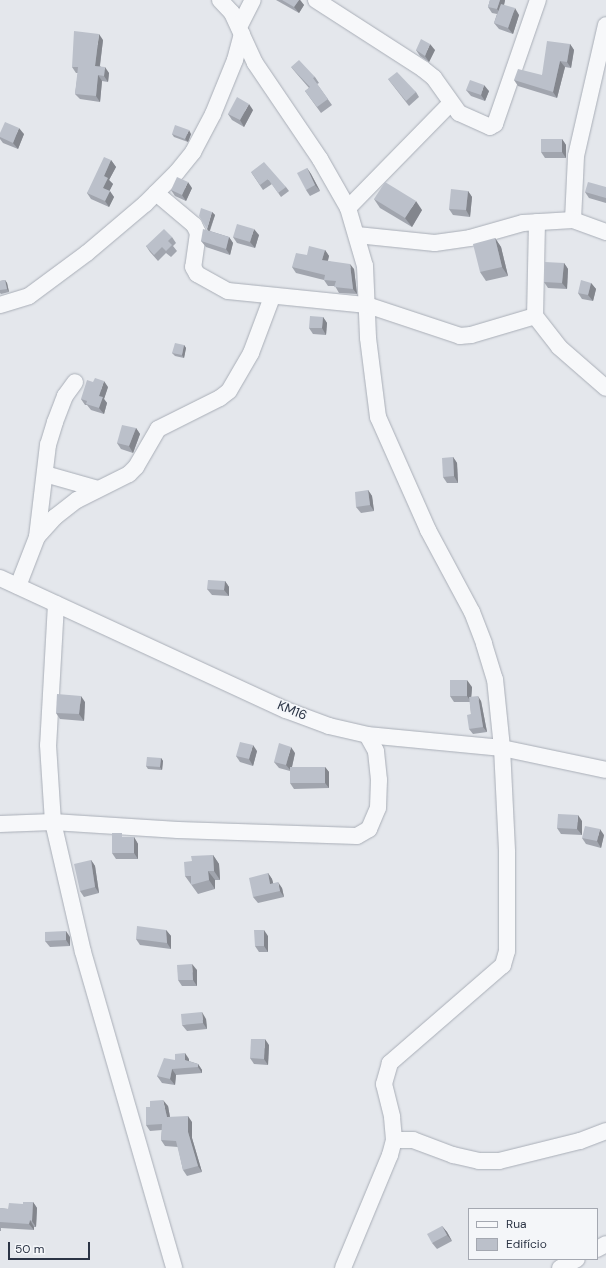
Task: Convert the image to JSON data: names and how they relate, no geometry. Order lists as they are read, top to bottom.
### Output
{
  "streets": {
    "street": ["KM16"]
  },
  "legend": ["Rua", "Edifício"],
  "scale_bar": "50 m"
}
